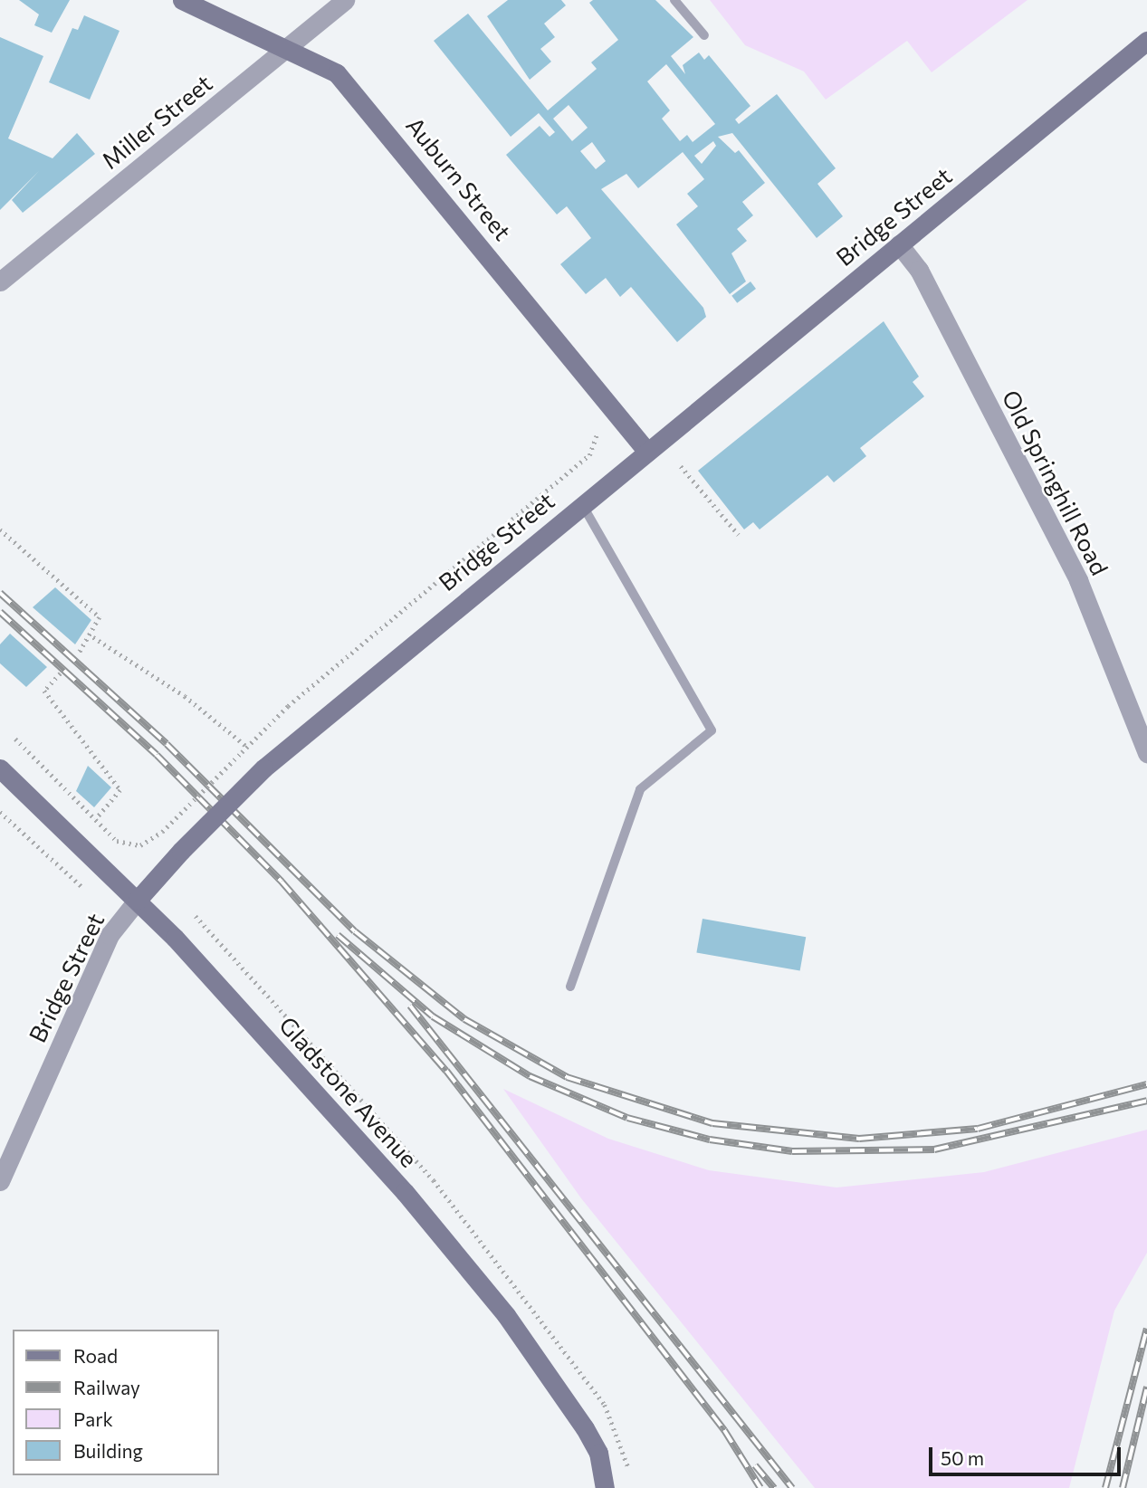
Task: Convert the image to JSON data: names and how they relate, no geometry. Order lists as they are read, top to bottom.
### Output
{
  "streets": {
    "main road": ["Auburn Street", "Bridge Street", "Gladstone Avenue"],
    "street": ["Miller Street", "Old Springhill Road"]
  },
  "crossings": [
    ["Miller Street", "Auburn Street"],
    ["Auburn Street", "Bridge Street"],
    ["Bridge Street", "Old Springhill Road"],
    ["Bridge Street", "Gladstone Avenue"]
  ],
  "legend": [
    "Road",
    "Railway",
    "Park",
    "Building"
  ],
  "scale_bar": "50 m"
}
